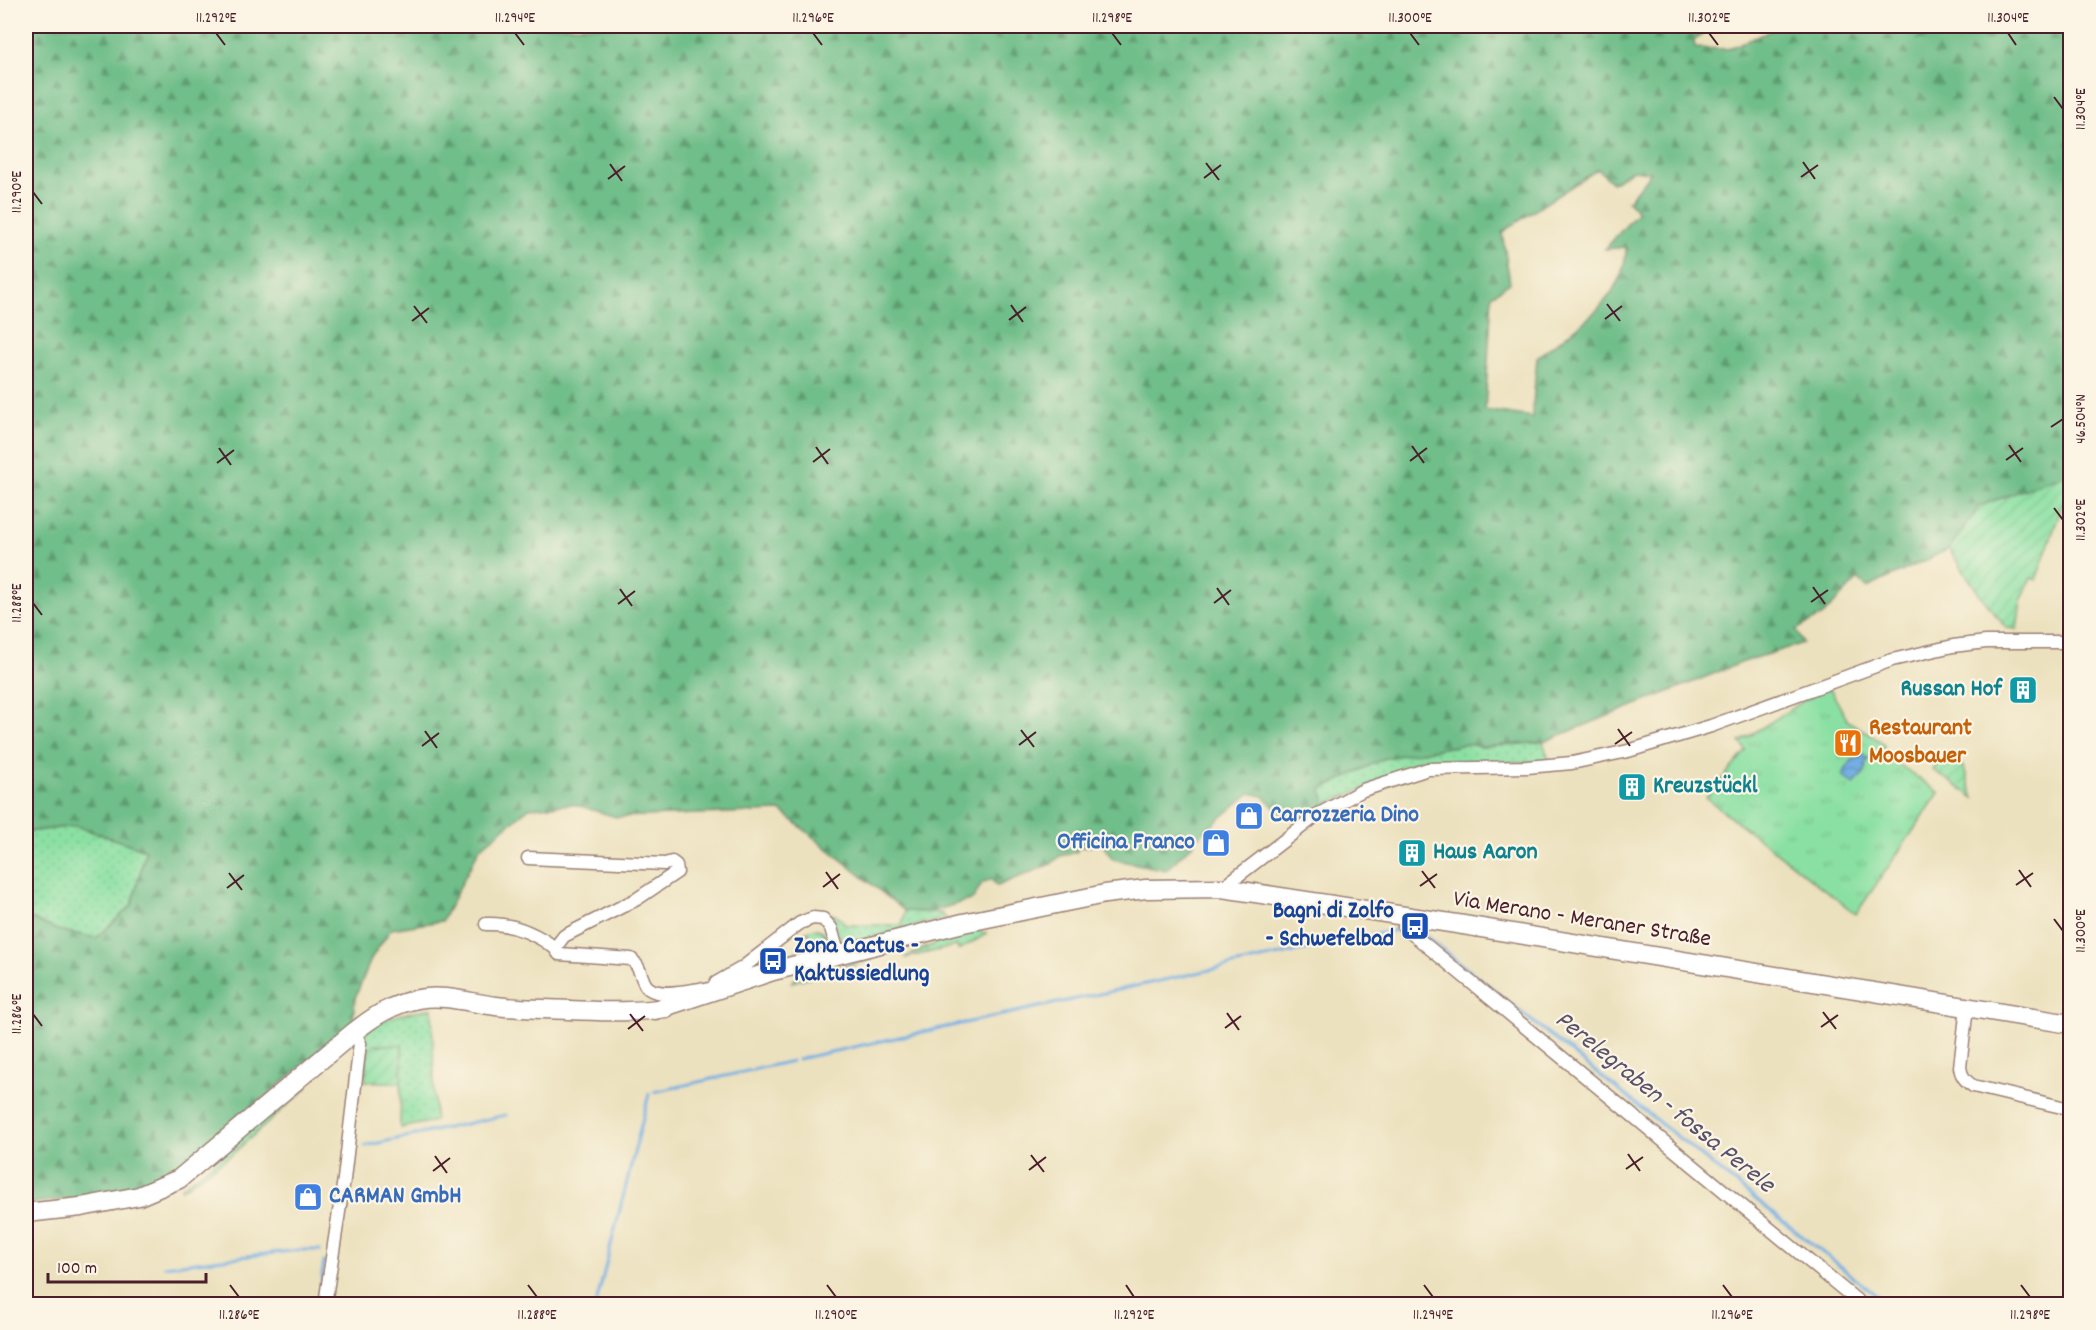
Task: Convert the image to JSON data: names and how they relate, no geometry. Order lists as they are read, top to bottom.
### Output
{
  "streets": {
    "main road": ["Via Merano - Meraner Straße"]
  },
  "water": ["Perelegraben - fossa Perele"],
  "places": {
    "building": ["Russan Hof", "Kreuzstückl", "Haus Aaron"],
    "restaurant": ["Restaurant Moosbauer"],
    "shop": ["Carrozzeria Dino", "Officina Franco", "CARMAN GmbH"],
    "bus stop": ["Bagni di Zolfo - Schwefelbad", "Zona Cactus - Kaktussiedlung"]
  },
  "scale_bar": "100 m",
  "coordinates": [
    "11.292°E",
    "11.294°E",
    "11.296°E",
    "11.298°E",
    "11.300°E",
    "11.302°E",
    "11.304°E",
    "11.290°E",
    "46.504°N",
    "11.288°E",
    "11.286°E"
  ]
}
